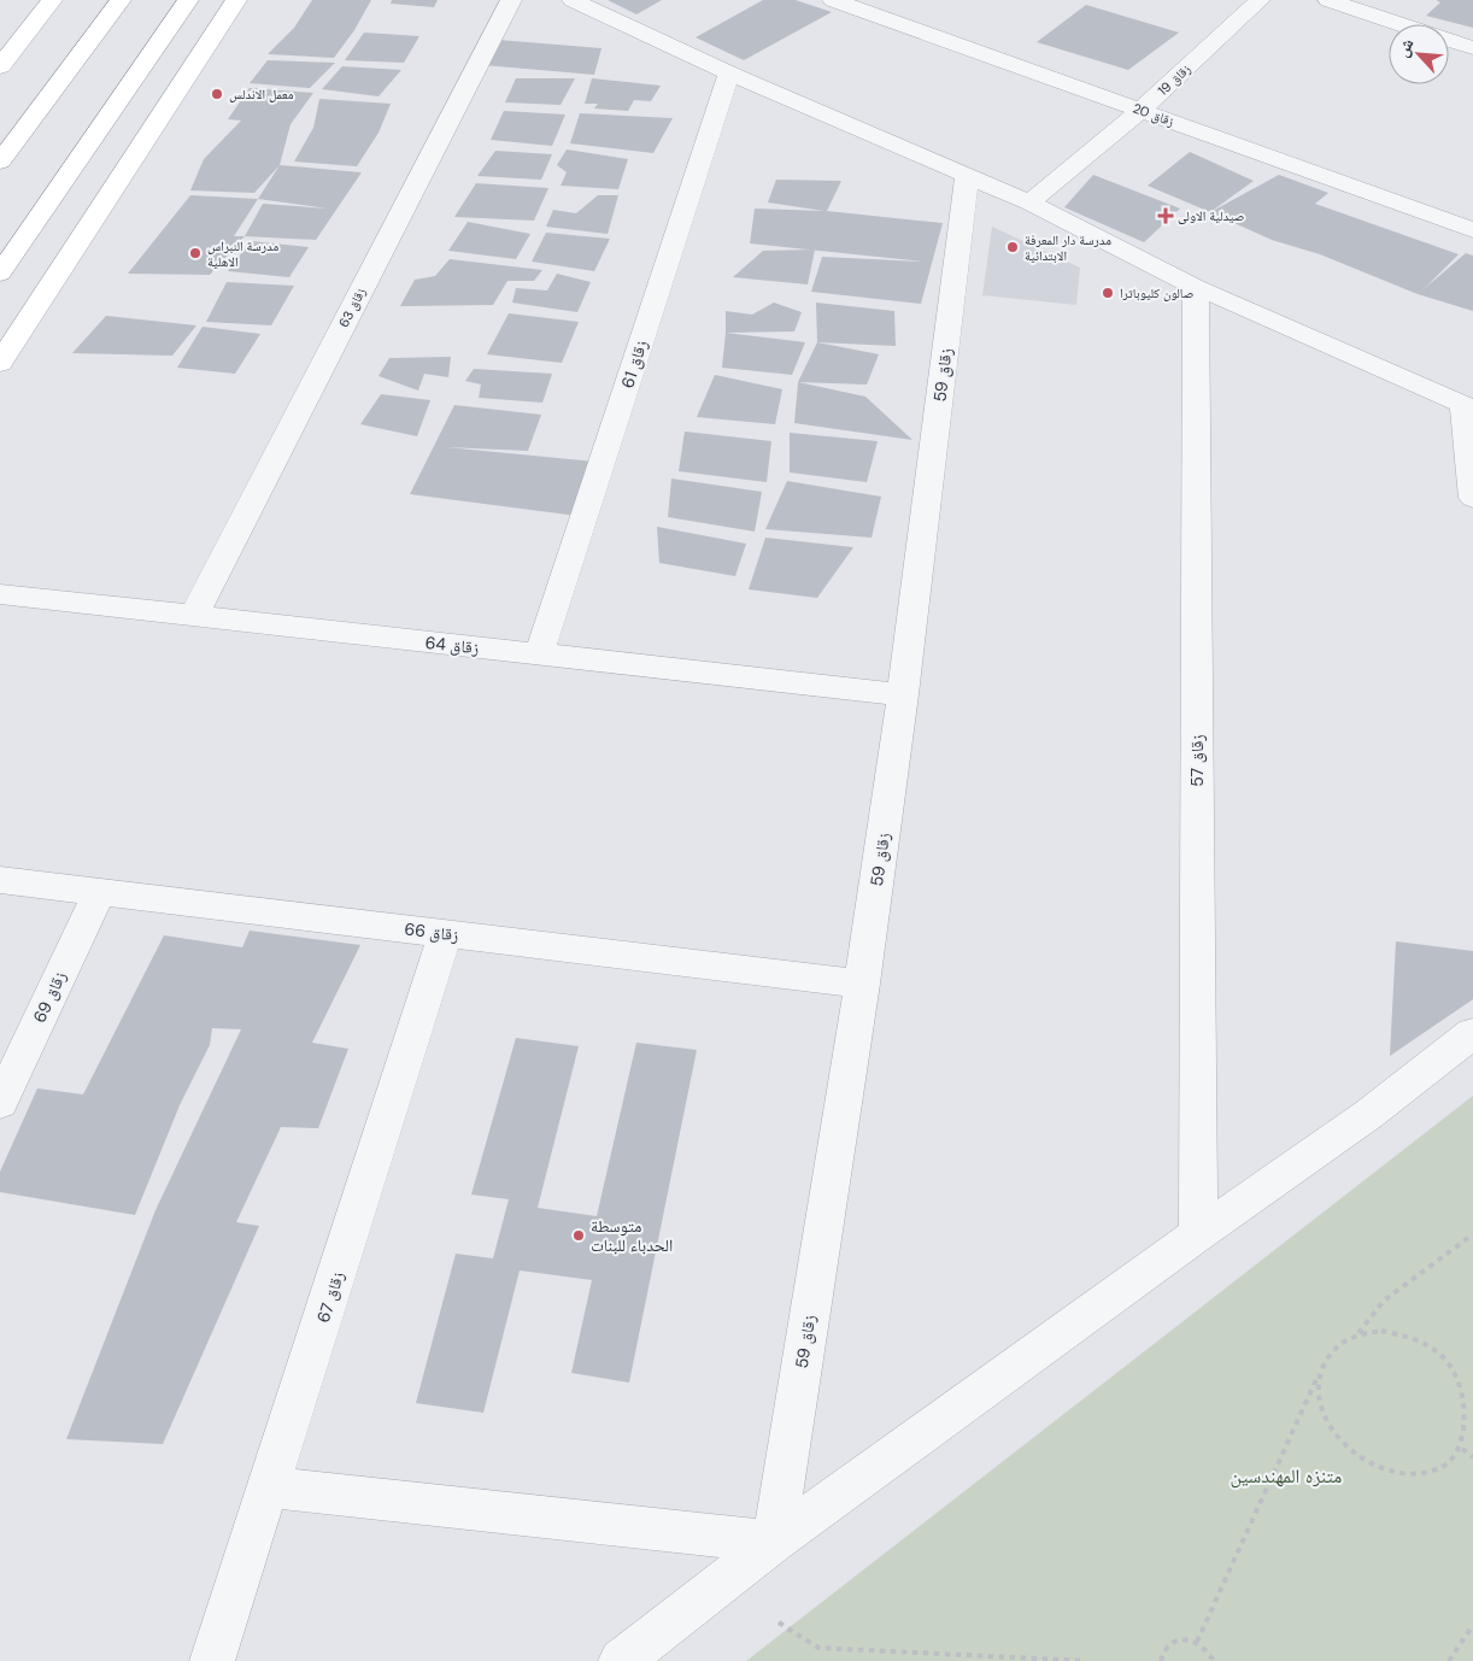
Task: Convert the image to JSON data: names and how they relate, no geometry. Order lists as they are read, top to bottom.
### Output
{
  "streets": {
    "street": [
      "زقاق 19",
      "زقاق 20",
      "زقاق 63",
      "زقاق 61",
      "زقاق 59",
      "زقاق 64",
      "زقاق 57",
      "زقاق 66",
      "زقاق 69",
      "زقاق 67"
    ]
  },
  "crossings": [
    ["زقاق 19", "زقاق 20"],
    ["زقاق 63", "زقاق 64"],
    ["زقاق 61", "زقاق 64"],
    ["زقاق 59", "زقاق 64"],
    ["زقاق 59", "زقاق 66"],
    ["زقاق 66", "زقاق 69"],
    ["زقاق 66", "زقاق 67"]
  ],
  "parks": ["متنزه المهندسين"],
  "places": {
    "other": [
      "معمل الاندلس",
      "مدرسة دار المعرفة الابتدائية",
      "مدرسة النبراس الاهلية",
      "صالون كليوباترا",
      "متوسطة الحدباء للبنات"
    ],
    "health": ["صيدلية الاولى"]
  },
  "north": "top left"
}
